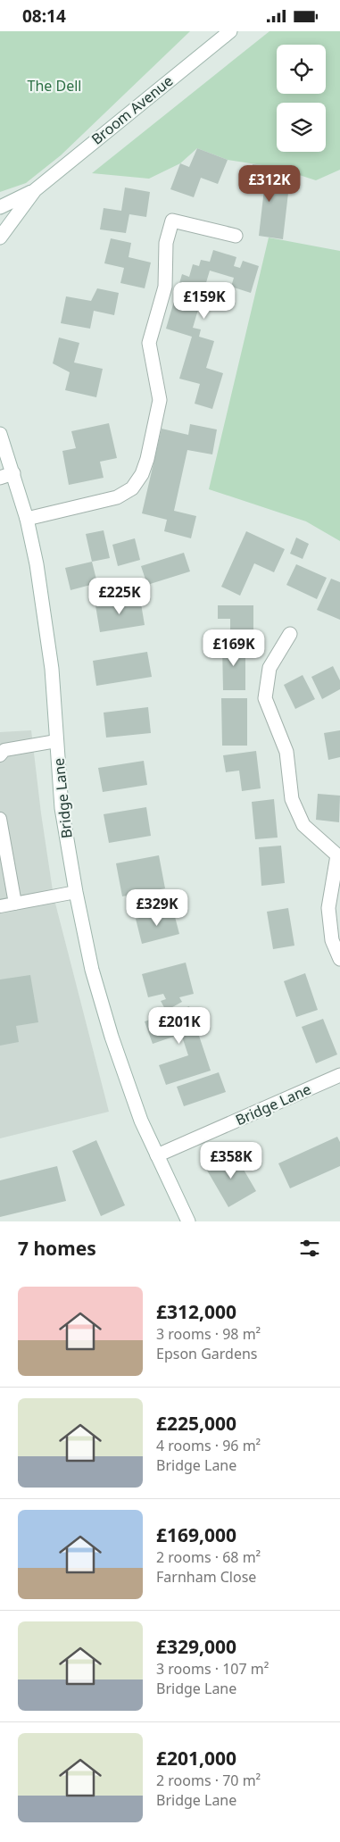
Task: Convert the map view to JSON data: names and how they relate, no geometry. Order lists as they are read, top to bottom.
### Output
{
  "streets": {
    "street": ["Broom Avenue", "Bridge Lane"]
  },
  "parks": ["The Dell"],
  "page": {
    "status": "08:14",
    "price": [
      "£312K",
      "£159K",
      "£225K",
      "£169K",
      "£329K",
      "£201K",
      "£358K"
    ],
    "heading": "7 homes",
    "list": [
      {
        "name": "£312,000",
        "note": "3 rooms · 98 m² · Epson Gardens"
      },
      {
        "name": "£225,000",
        "note": "4 rooms · 96 m² · Bridge Lane"
      },
      {
        "name": "£169,000",
        "note": "2 rooms · 68 m² · Farnham Close"
      },
      {
        "name": "£329,000",
        "note": "3 rooms · 107 m² · Bridge Lane"
      },
      {
        "name": "£201,000",
        "note": "2 rooms · 70 m² · Bridge Lane"
      }
    ]
  }
}
